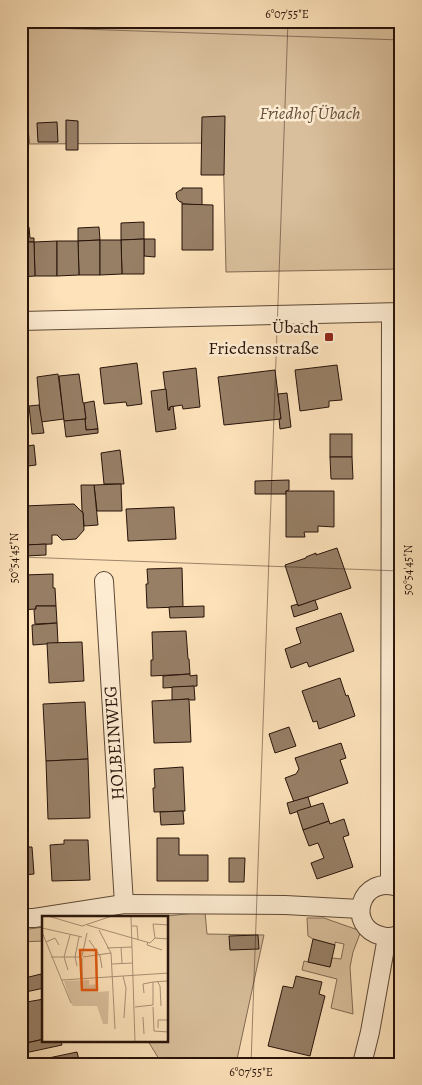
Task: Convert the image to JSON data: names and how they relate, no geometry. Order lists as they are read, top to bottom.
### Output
{
  "streets": {
    "street": ["HOLBEINWEG"]
  },
  "parks": ["Friedhof Übach"],
  "places": {
    "transit": ["Übach Friedensstraße"]
  },
  "coordinates": ["6°07'55\"E", "50°54'45\"N"]
}
